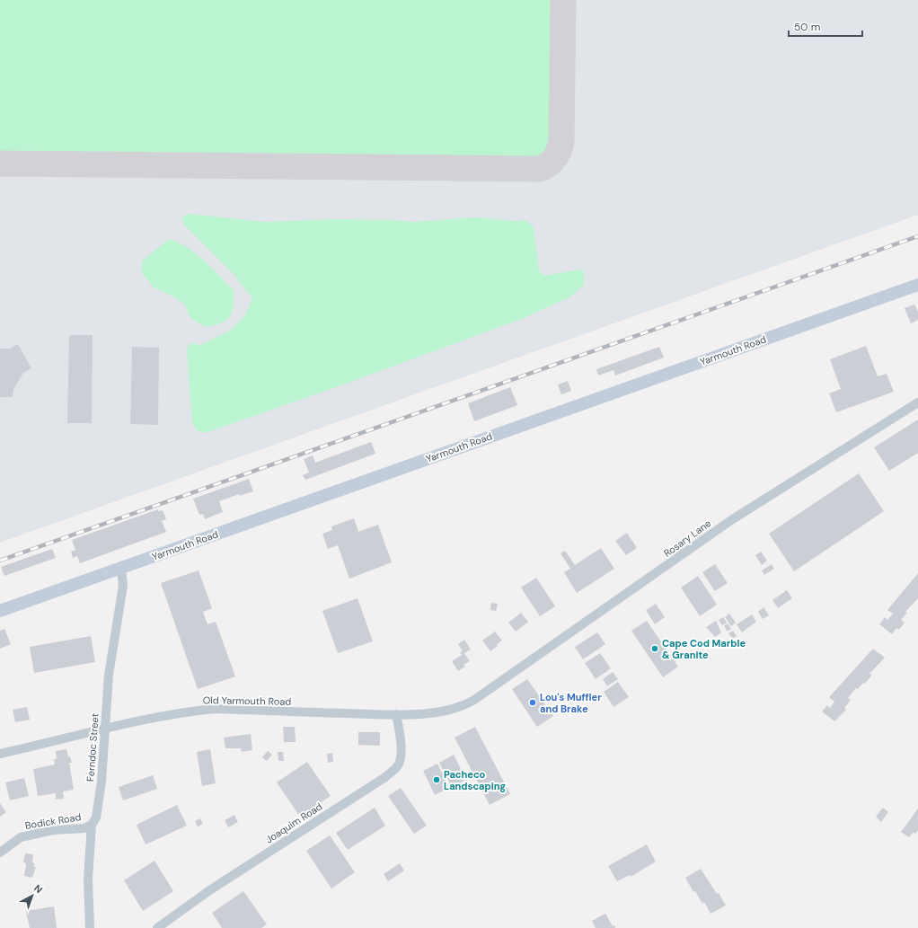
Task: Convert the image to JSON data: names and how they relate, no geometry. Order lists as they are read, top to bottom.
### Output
{
  "streets": {
    "main road": ["Yarmouth Road"],
    "street": [
      "Rosary Lane",
      "Old Yarmouth Road",
      "Ferndoc Street",
      "Bodick Road",
      "Joaquim Road"
    ]
  },
  "crossings": [
    ["Yarmouth Road", "Ferndoc Street"],
    ["Rosary Lane", "Old Yarmouth Road"],
    ["Old Yarmouth Road", "Ferndoc Street"],
    ["Old Yarmouth Road", "Joaquim Road"],
    ["Ferndoc Street", "Bodick Road"]
  ],
  "places": ["Cape Cod Marble & Granite", "Lou's Muffler and Brake", "Pacheco Landscaping"],
  "scale_bar": "50 m",
  "north": "top right"
}
